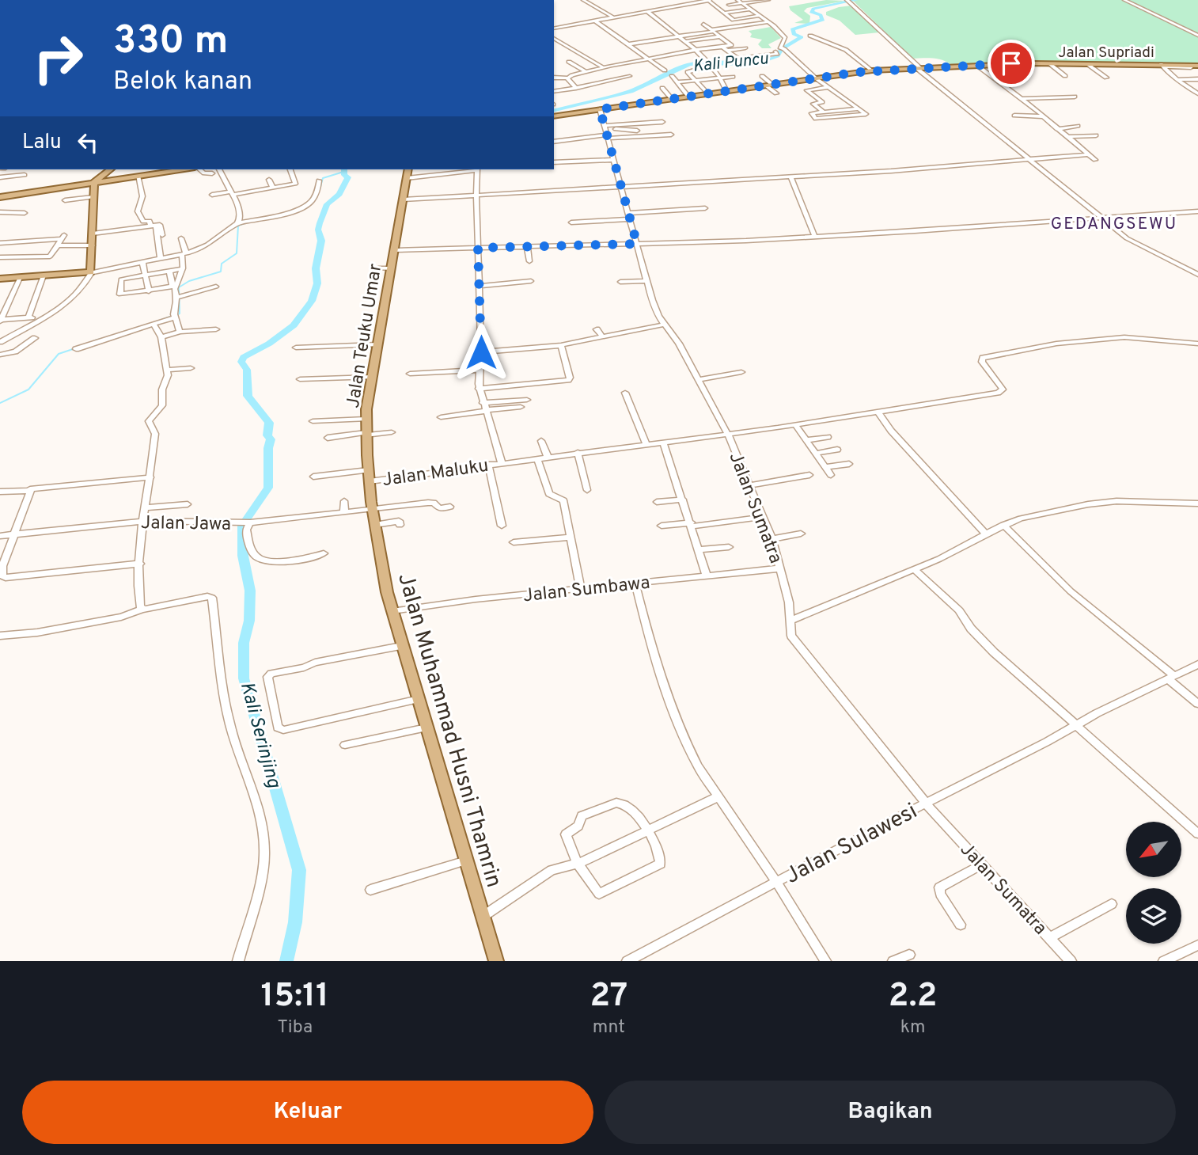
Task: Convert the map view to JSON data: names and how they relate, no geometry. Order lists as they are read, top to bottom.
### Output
{
  "streets": {
    "main road": ["Jalan Supriadi", "Jalan Teuku Umar", "Jalan Muhammad Husni Thamrin"],
    "street": [
      "Jalan Maluku",
      "Jalan Sumatra",
      "Jalan Jawa",
      "Jalan Sumbawa",
      "Jalan Sulawesi"
    ]
  },
  "crossings": [
    ["Jalan Supriadi", "Jalan Sumatra"],
    ["Jalan Teuku Umar", "Jalan Maluku"],
    ["Jalan Teuku Umar", "Jalan Jawa"],
    ["Jalan Teuku Umar", "Jalan Muhammad Husni Thamrin"],
    ["Jalan Maluku", "Jalan Sumatra"],
    ["Jalan Sumatra", "Jalan Sumbawa"],
    ["Jalan Sumatra", "Jalan Sulawesi"],
    ["Jalan Jawa", "Jalan Muhammad Husni Thamrin"],
    ["Jalan Sumbawa", "Jalan Muhammad Husni Thamrin"]
  ],
  "districts": ["GEDANGSEWU"],
  "water": ["Kali Puncu", "Kali Serinjing"],
  "north": "bottom left",
  "page": {
    "turn": ["330 m", "Belok kanan"],
    "then": "Lalu",
    "eta": [
      "15:11",
      "Tiba",
      "27",
      "mnt",
      "2.2",
      "km"
    ],
    "buttons": ["Keluar", "Bagikan"]
  }
}
